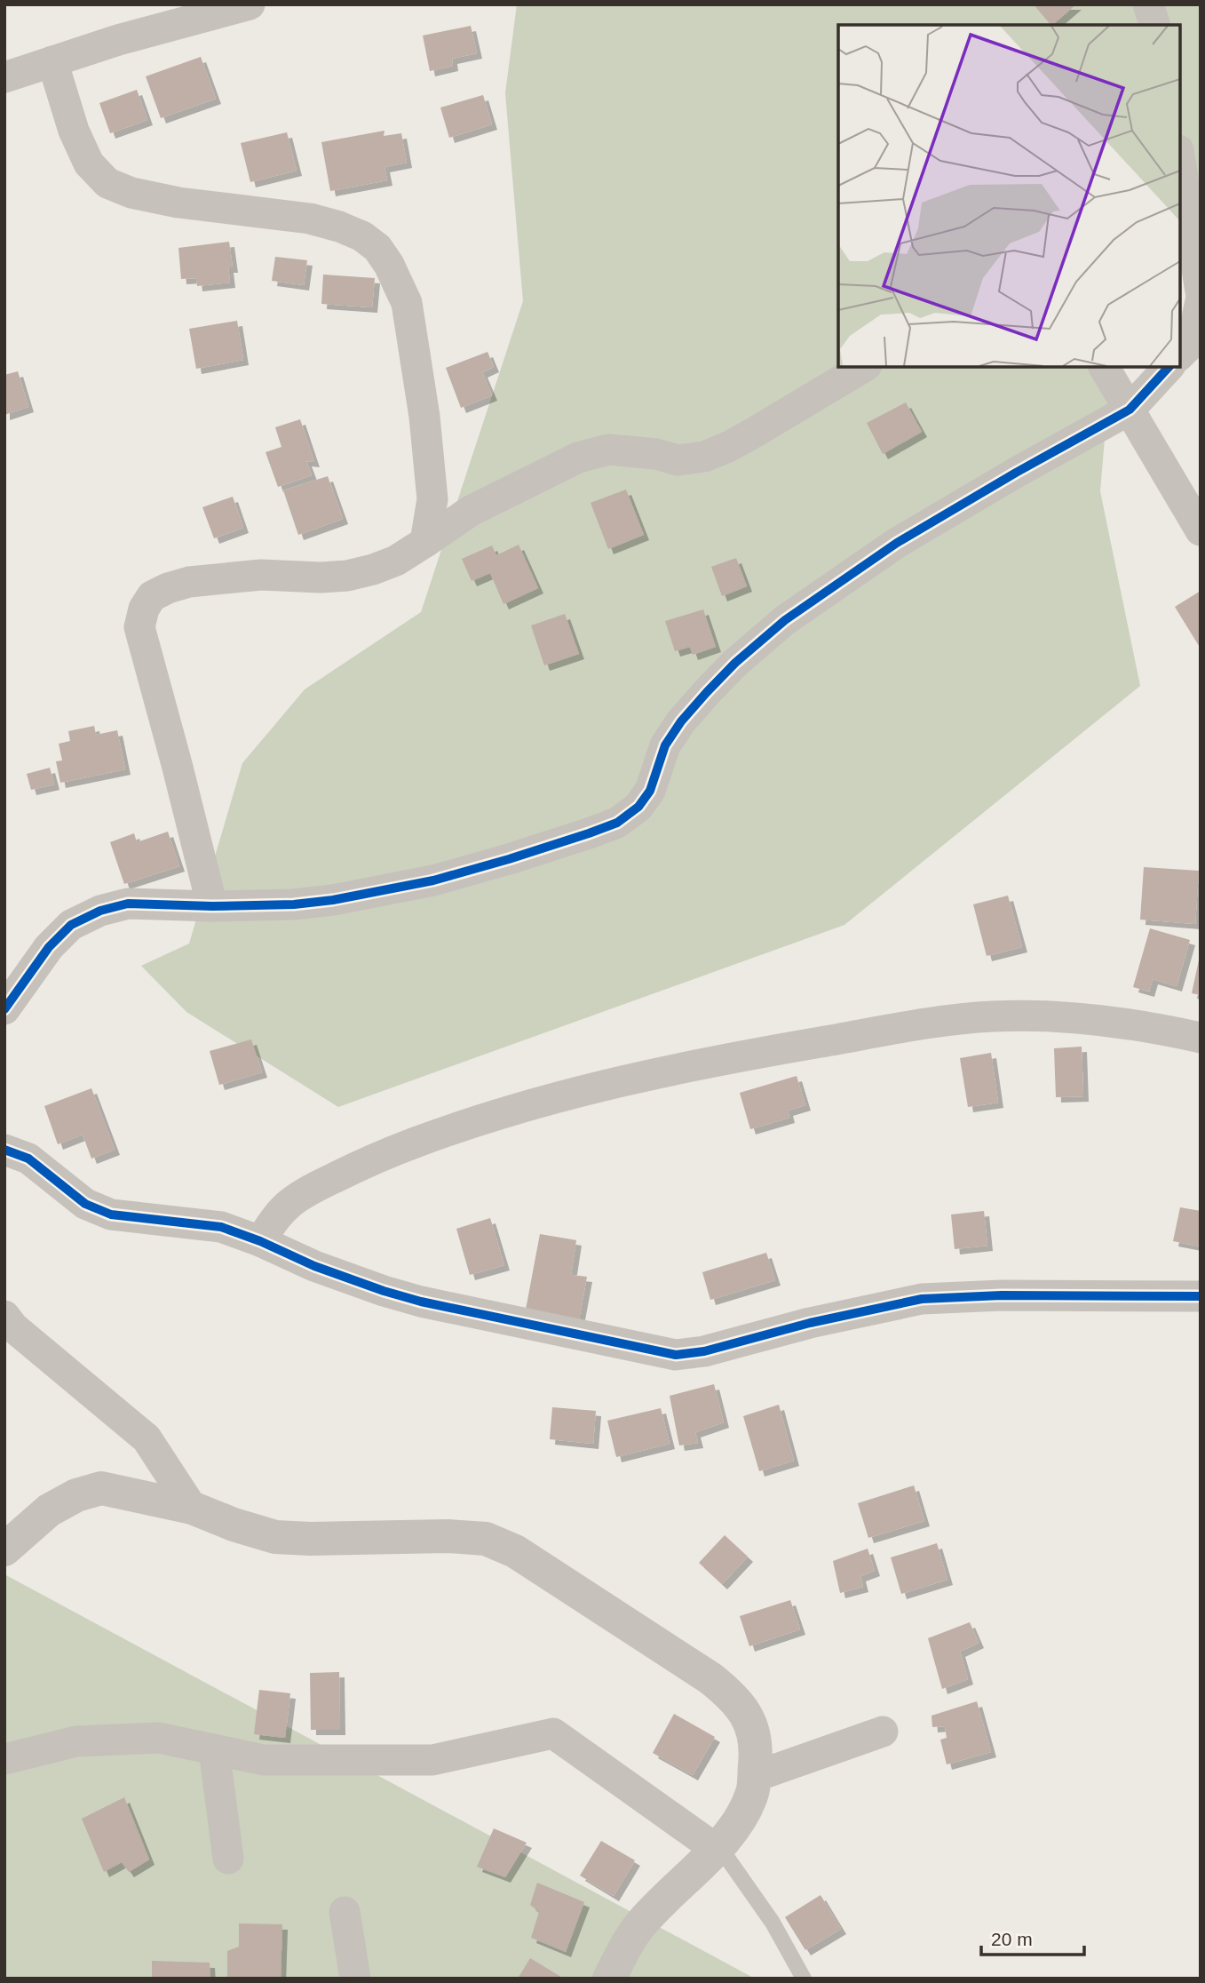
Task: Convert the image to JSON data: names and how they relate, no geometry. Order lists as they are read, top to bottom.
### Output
{
  "scale_bar": "20 m"
}
